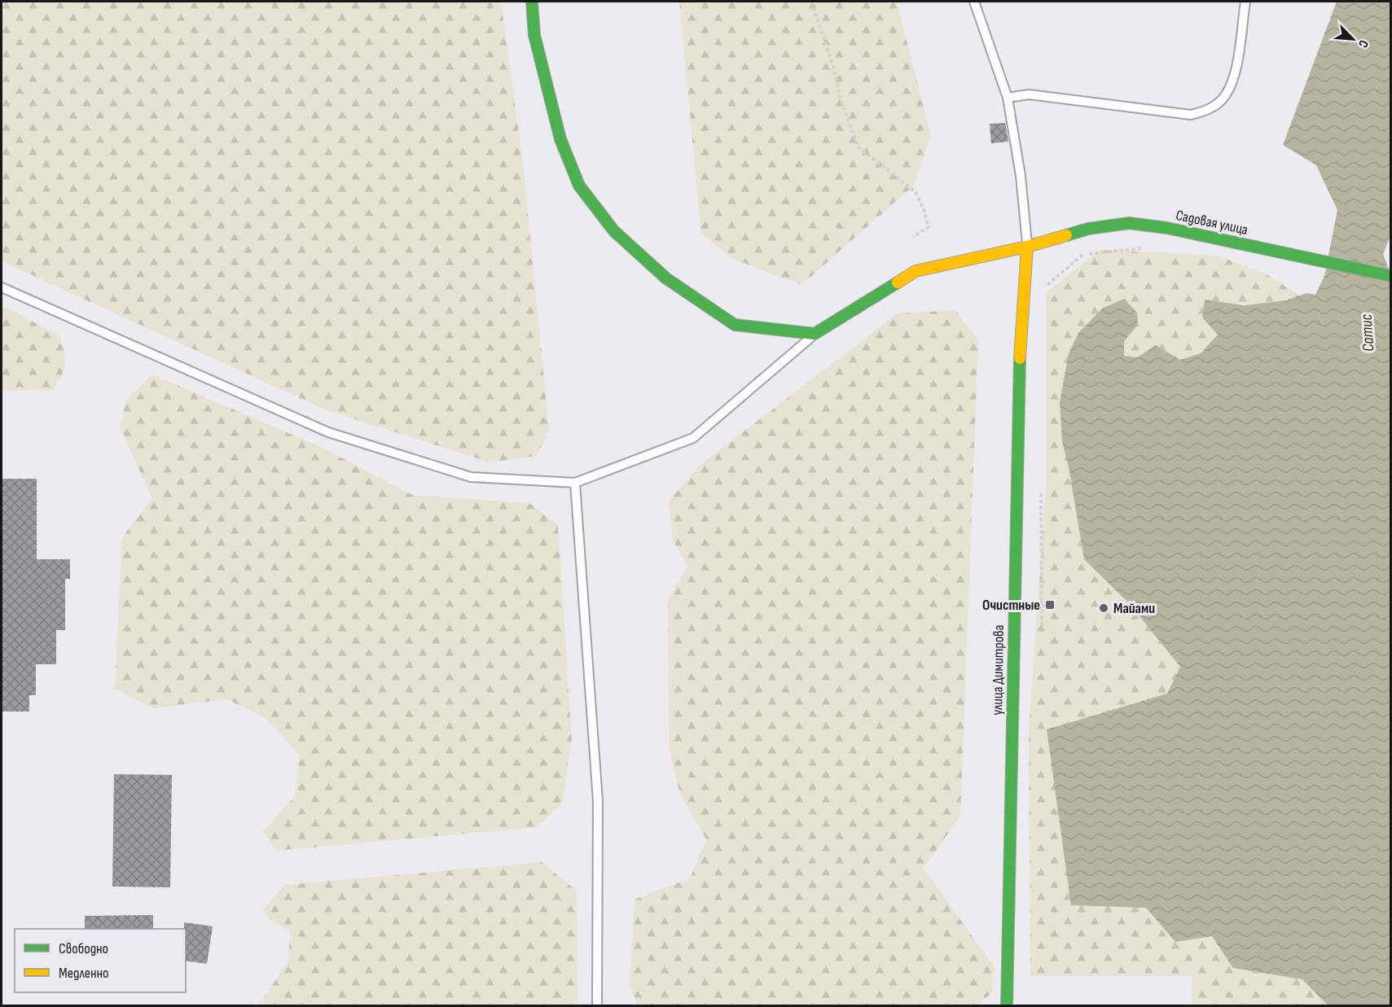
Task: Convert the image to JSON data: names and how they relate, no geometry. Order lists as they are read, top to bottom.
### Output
{
  "streets": {
    "street": ["Садовая улица", "улица Димитрова"]
  },
  "crossings": [
    ["Садовая улица", "улица Димитрова"]
  ],
  "water": ["Сатис"],
  "places": {
    "transit": ["Очистные"],
    "other": ["Майами"]
  },
  "legend": ["Свободно", "Медленно"],
  "north": "bottom right"
}
